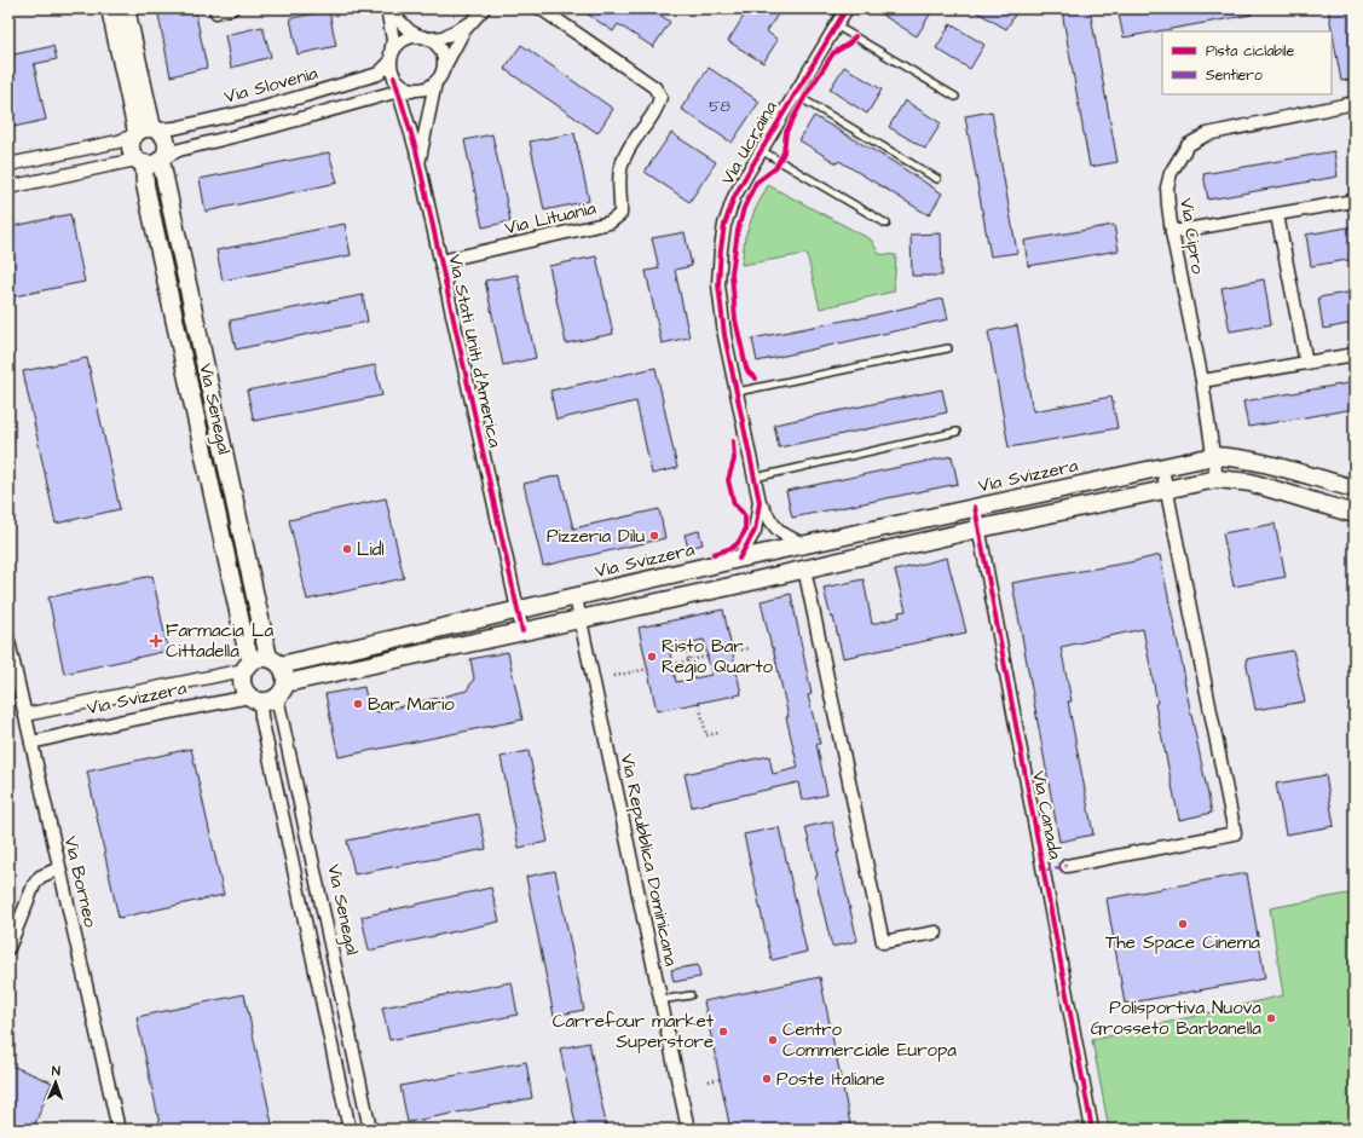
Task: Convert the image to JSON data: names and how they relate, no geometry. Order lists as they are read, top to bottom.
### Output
{
  "streets": {
    "main road": ["Via Senegal", "Via Svizzera"],
    "street": [
      "Via Slovenia",
      "Via Ucraina",
      "Via Lituania",
      "Via Cipro",
      "Via Stati Uniti d'America",
      "Via Canada",
      "Via Repubblica Dominicana",
      "Via Borneo"
    ]
  },
  "crossings": [
    ["Via Slovenia", "Via Stati Uniti d'America"],
    ["Via Slovenia", "Via Senegal"],
    ["Via Ucraina", "Via Svizzera"],
    ["Via Lituania", "Via Stati Uniti d'America"],
    ["Via Cipro", "Via Svizzera"],
    ["Via Stati Uniti d'America", "Via Svizzera"],
    ["Via Senegal", "Via Svizzera"],
    ["Via Svizzera", "Via Canada"],
    ["Via Svizzera", "Via Repubblica Dominicana"],
    ["Via Svizzera", "Via Borneo"]
  ],
  "places": {
    "other": [
      "Pizzeria Dilu",
      "Lidl",
      "Risto Bar Regio Quarto",
      "Bar Mario",
      "The Space Cinema",
      "Polisportiva Nuova Grosseto Barbanella",
      "Carrefour market Superstore",
      "Centro Commerciale Europa",
      "Poste Italiane"
    ],
    "health": ["Farmacia La Cittadella"]
  },
  "house_numbers": ["58"],
  "legend": ["Pista ciclabile", "Sentiero"],
  "north": "top"
}
